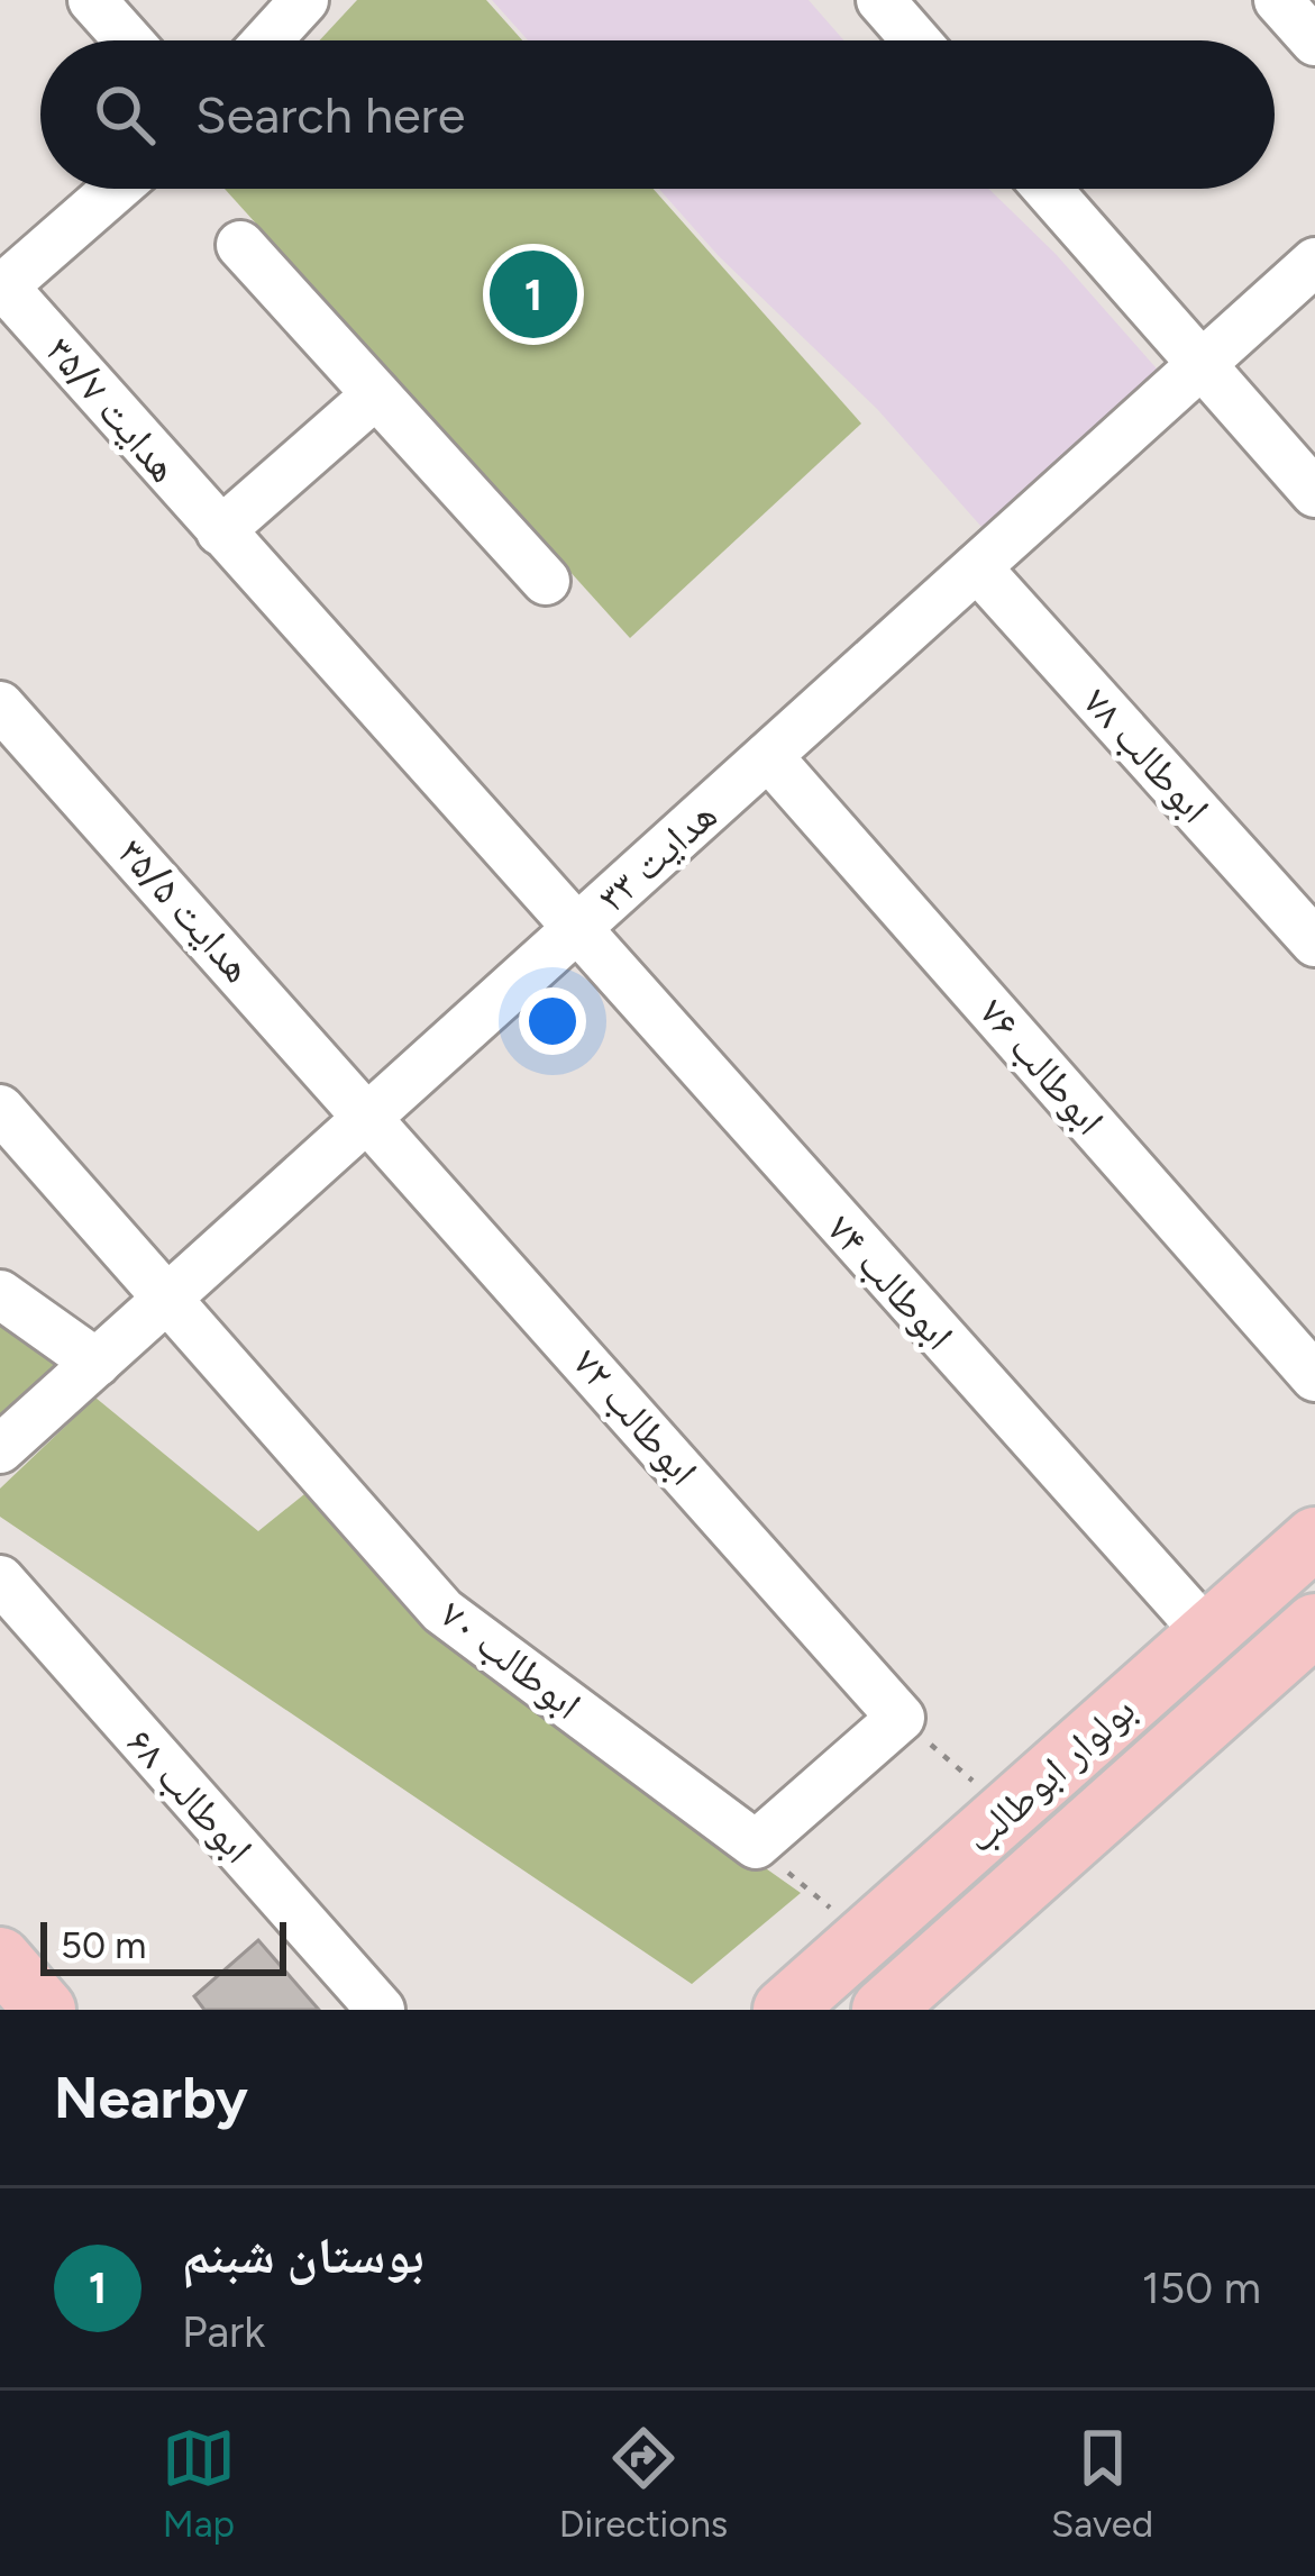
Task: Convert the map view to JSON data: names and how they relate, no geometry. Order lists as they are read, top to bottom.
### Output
{
  "streets": {
    "main road": ["بولوار ابوطالب"],
    "street": [
      "هدایت ۳۵/۷",
      "ابوطالب ۷۸",
      "هدایت ۳۳",
      "هدایت ۳۵/۵",
      "ابوطالب ۷۶",
      "ابوطالب ۷۴",
      "ابوطالب ۷۲",
      "ابوطالب ۷۰",
      "ابوطالب ۶۸"
    ]
  },
  "crossings": [
    ["هدایت ۳۵/۷", "هدایت ۳۳"],
    ["هدایت ۳۵/۷", "ابوطالب ۷۴"],
    ["ابوطالب ۷۸", "هدایت ۳۳"],
    ["هدایت ۳۳", "هدایت ۳۵/۵"],
    ["هدایت ۳۳", "ابوطالب ۷۶"],
    ["هدایت ۳۳", "ابوطالب ۷۴"],
    ["هدایت ۳۳", "ابوطالب ۷۲"],
    ["هدایت ۳۳", "ابوطالب ۷۰"],
    ["هدایت ۳۵/۵", "ابوطالب ۷۲"],
    ["ابوطالب ۷۴", "بولوار ابوطالب"]
  ],
  "scale_bar": "50 m",
  "page": {
    "search": "Search here",
    "pins": "1",
    "scale": "50 m",
    "heading": "Nearby",
    "list": [
      {
        "mark": "1",
        "name": "بوستان شبنم",
        "note": "Park",
        "value": "150 m"
      }
    ],
    "nav": ["Map", "Directions", "Saved"]
  }
}
